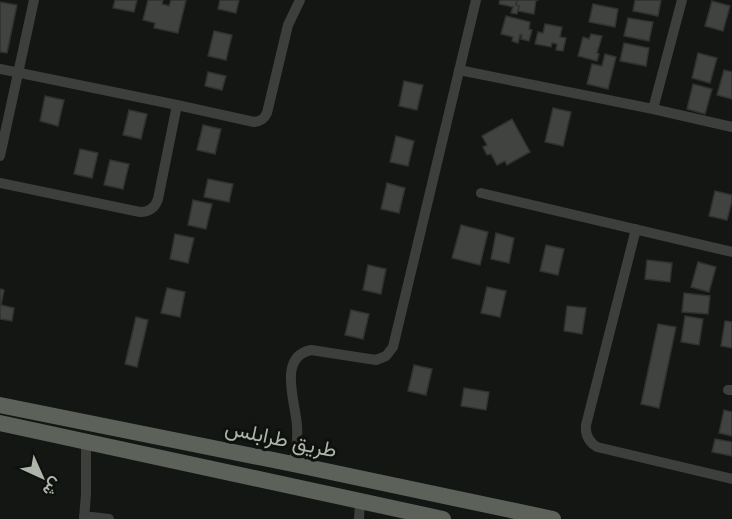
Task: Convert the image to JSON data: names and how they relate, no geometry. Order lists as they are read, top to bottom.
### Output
{
  "streets": {
    "highway": ["طريق طرابلس"]
  },
  "north": "bottom right"
}
